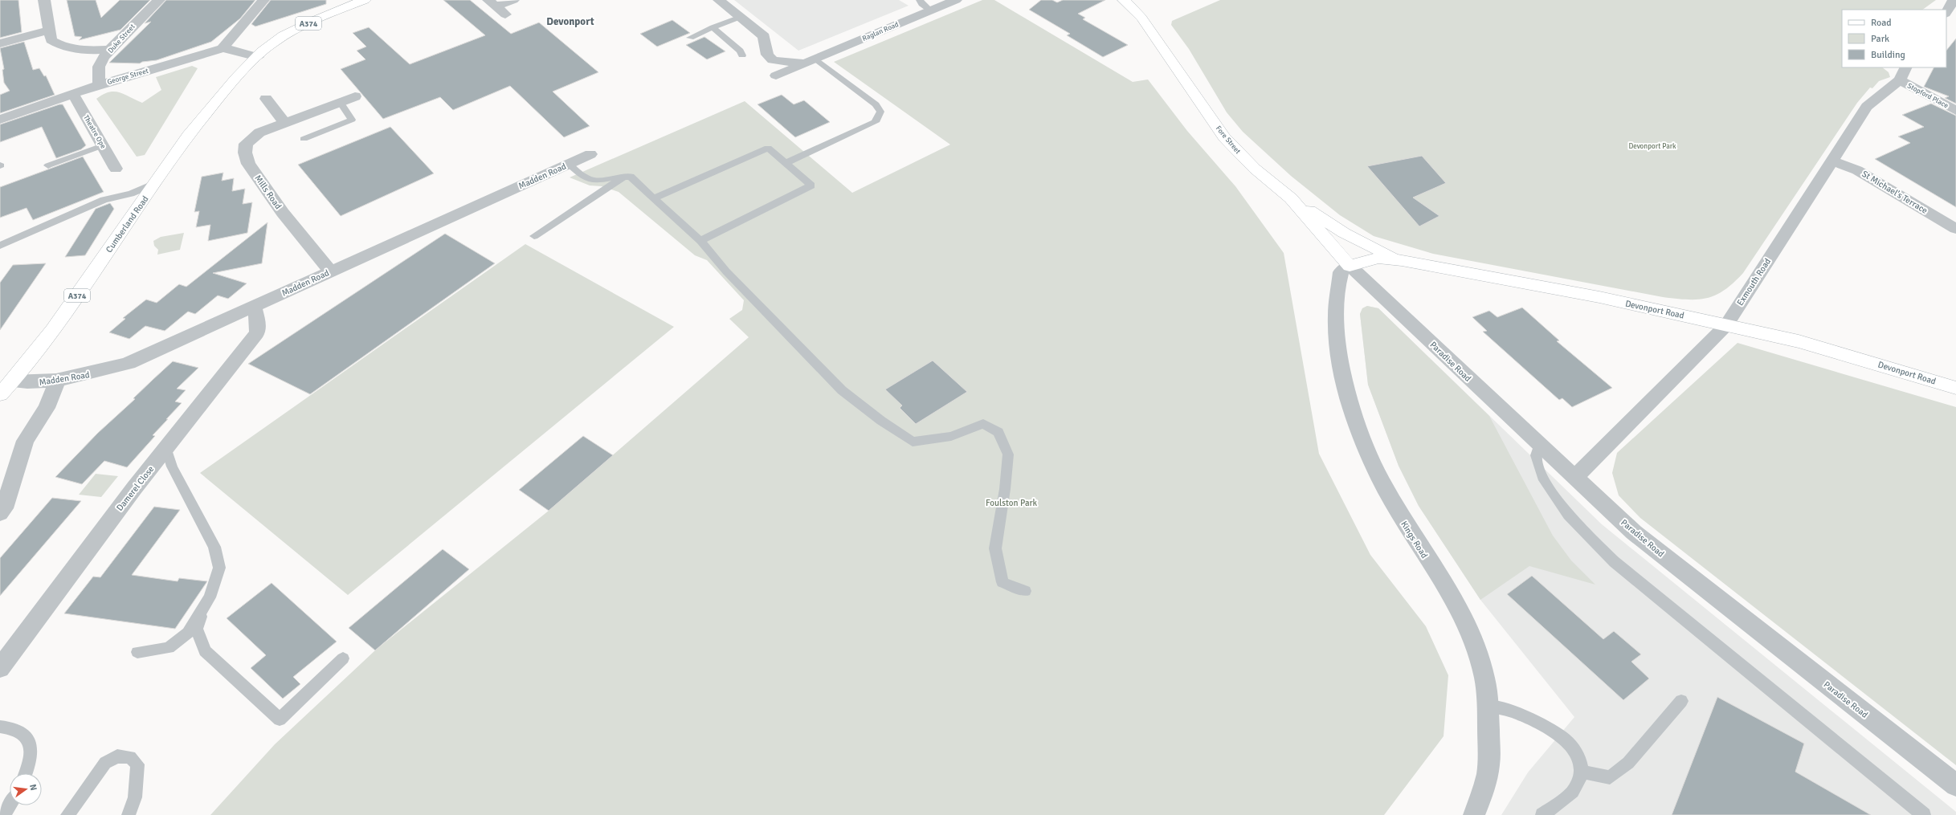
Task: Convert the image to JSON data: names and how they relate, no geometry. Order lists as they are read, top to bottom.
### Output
{
  "streets": {
    "street": [
      "A374",
      "Raglan Road",
      "Duke Street",
      "George Street",
      "Stopford Place",
      "Theatre Ope",
      "Fore Street",
      "Madden Road",
      "Mills Road",
      "St Michael's Terrace",
      "Cumberland Road",
      "Exmouth Road",
      "Devonport Road",
      "Paradise Road",
      "Damerel Close",
      "Kings Road"
    ]
  },
  "crossings": [
    ["A374", "George Street"],
    ["A374", "Cumberland Road"],
    ["Duke Street", "George Street"],
    ["George Street", "Theatre Ope"],
    ["George Street", "Cumberland Road"],
    ["Stopford Place", "Exmouth Road"],
    ["Fore Street", "Devonport Road"],
    ["Fore Street", "Paradise Road"],
    ["Fore Street", "Kings Road"],
    ["Madden Road", "Mills Road"],
    ["Madden Road", "Cumberland Road"],
    ["Madden Road", "Damerel Close"],
    ["St Michael's Terrace", "Exmouth Road"],
    ["Exmouth Road", "Devonport Road"],
    ["Exmouth Road", "Paradise Road"],
    ["Devonport Road", "Paradise Road"],
    ["Devonport Road", "Kings Road"],
    ["Paradise Road", "Kings Road"]
  ],
  "districts": ["Devonport"],
  "parks": ["Devonport Park", "Foulston Park"],
  "legend": ["Road", "Park", "Building"],
  "north": "right"
}
